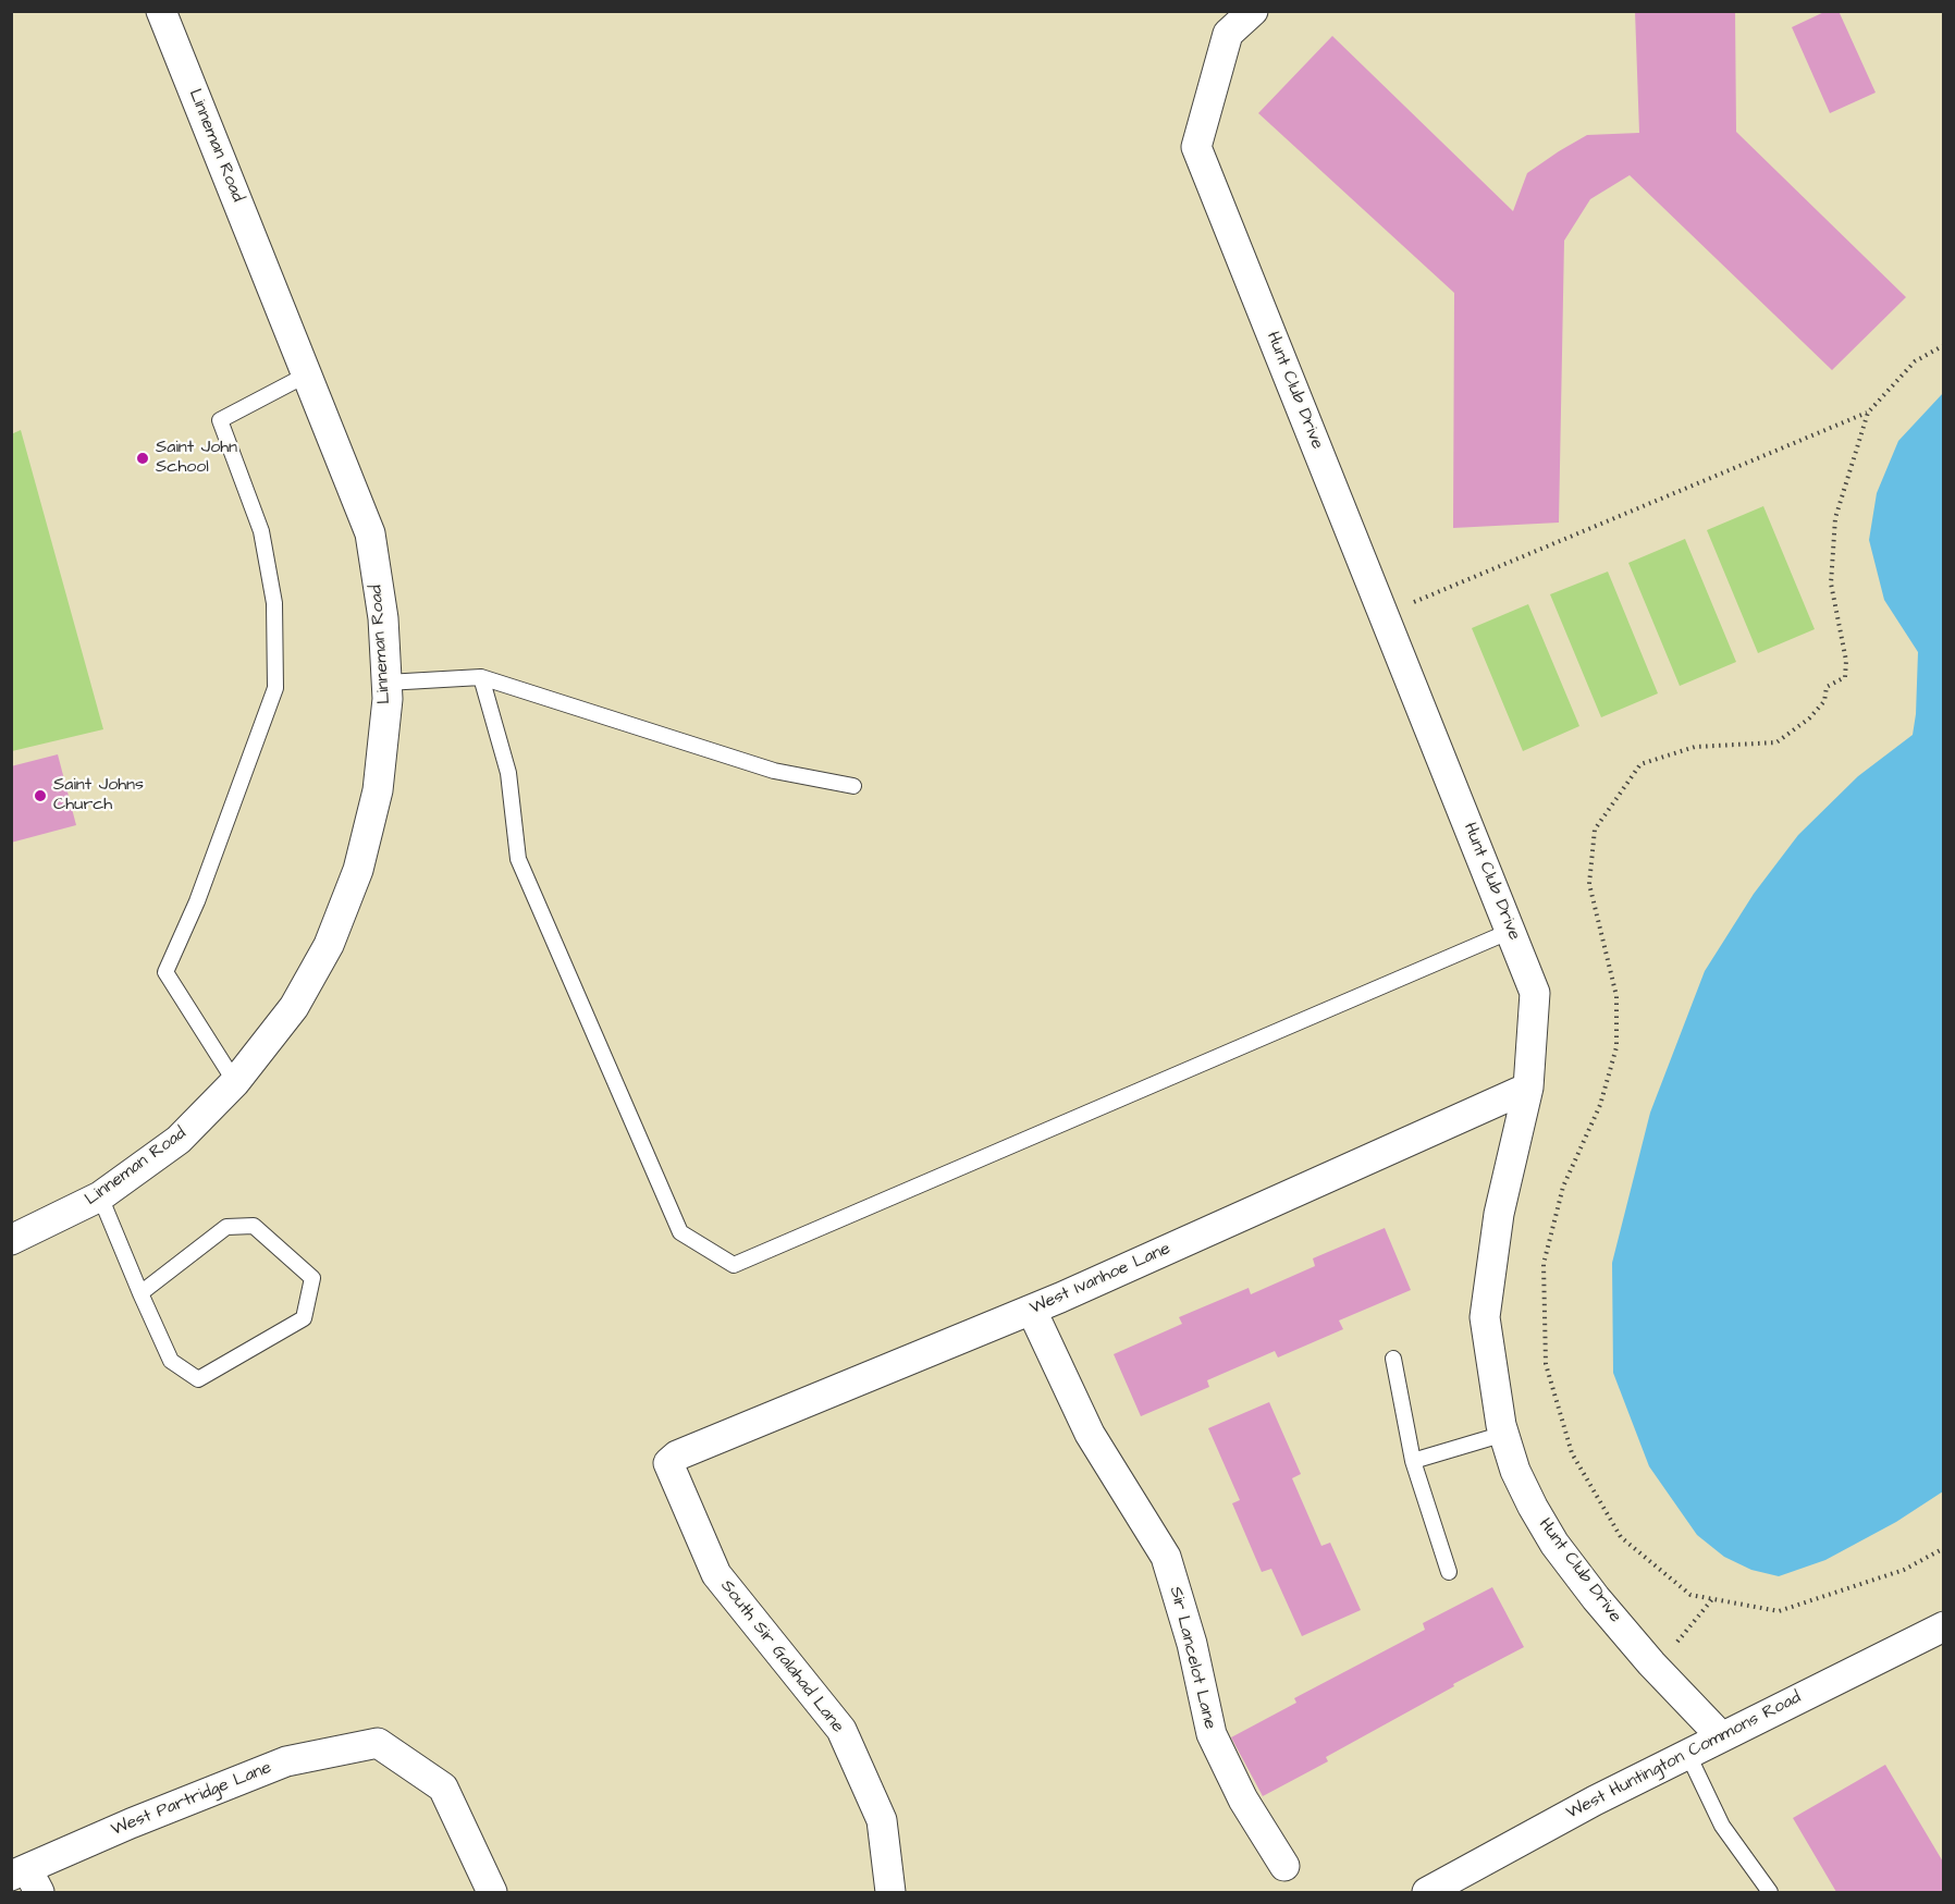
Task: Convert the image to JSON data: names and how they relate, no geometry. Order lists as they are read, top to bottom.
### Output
{
  "streets": {
    "street": [
      "Linneman Road",
      "Hunt Club Drive",
      "West Ivanhoe Lane",
      "South Sir Galahad Lane",
      "Sir Lancelot Lane",
      "West Huntington Commons Road",
      "West Partridge Lane"
    ]
  },
  "crossings": [
    ["Hunt Club Drive", "West Ivanhoe Lane"],
    ["Hunt Club Drive", "West Huntington Commons Road"],
    ["West Ivanhoe Lane", "South Sir Galahad Lane"],
    ["West Ivanhoe Lane", "Sir Lancelot Lane"]
  ],
  "places": ["Saint John School", "Saint Johns Church"]
}
